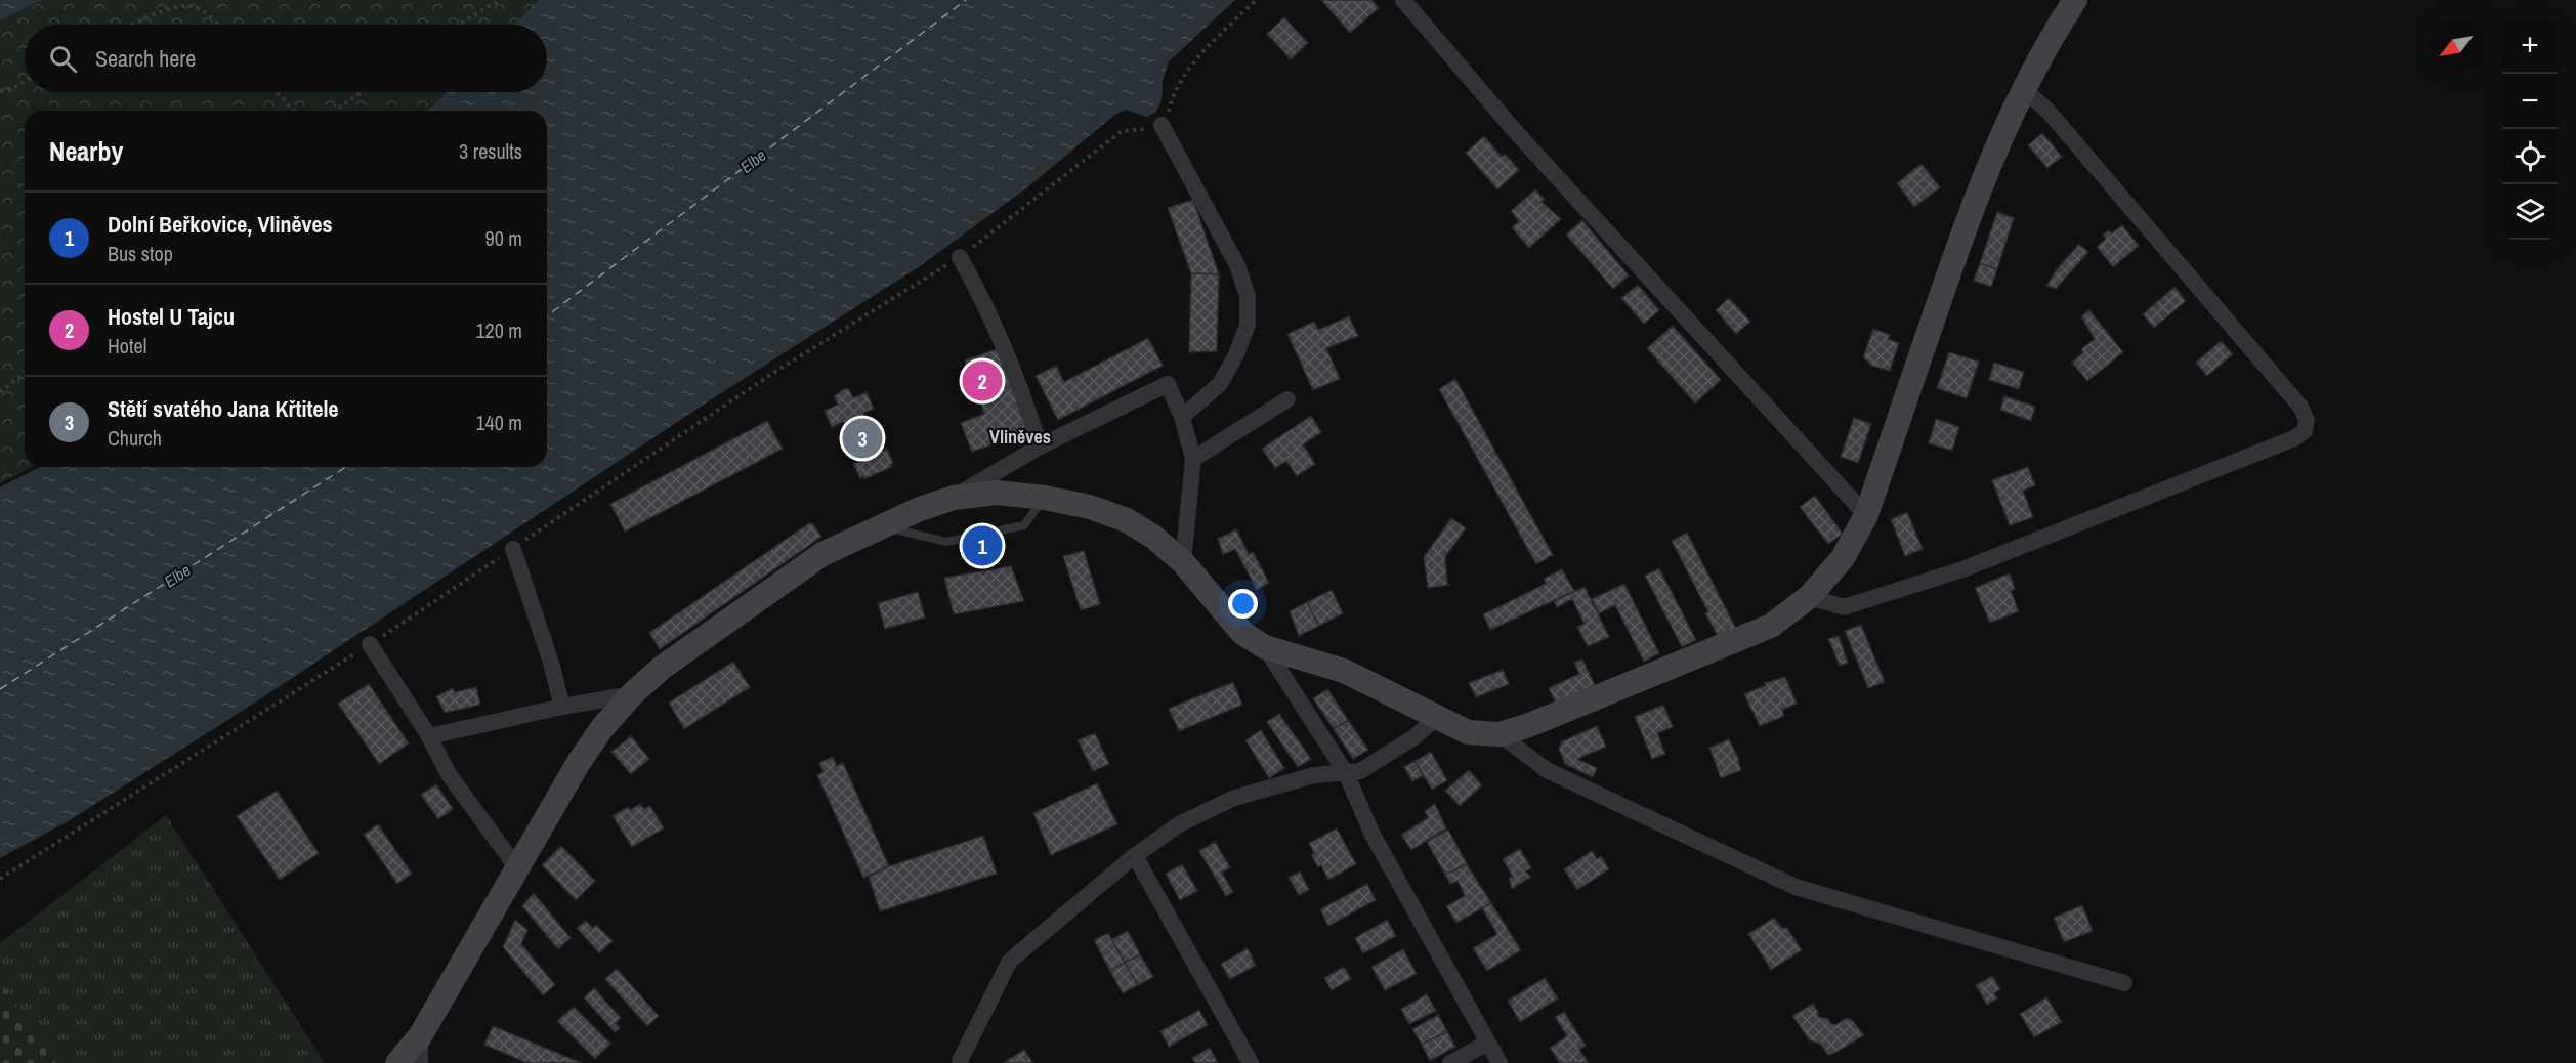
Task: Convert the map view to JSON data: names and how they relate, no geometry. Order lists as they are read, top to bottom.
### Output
{
  "districts": ["Vliněves"],
  "water": ["Elbe"],
  "north": "bottom left",
  "page": {
    "map_buttons": ["+", "−"],
    "search": "Search here",
    "heading": ["Nearby", "3 results"],
    "list": [
      {
        "mark": "1",
        "name": "Dolní Beřkovice, Vliněves",
        "note": "Bus stop",
        "value": "90 m"
      },
      {
        "mark": "2",
        "name": "Hostel U Tajcu",
        "note": "Hotel",
        "value": "120 m"
      },
      {
        "mark": "3",
        "name": "Stětí svatého Jana Křtitele",
        "note": "Church",
        "value": "140 m"
      }
    ],
    "pins": ["2", "3", "1"]
  }
}
